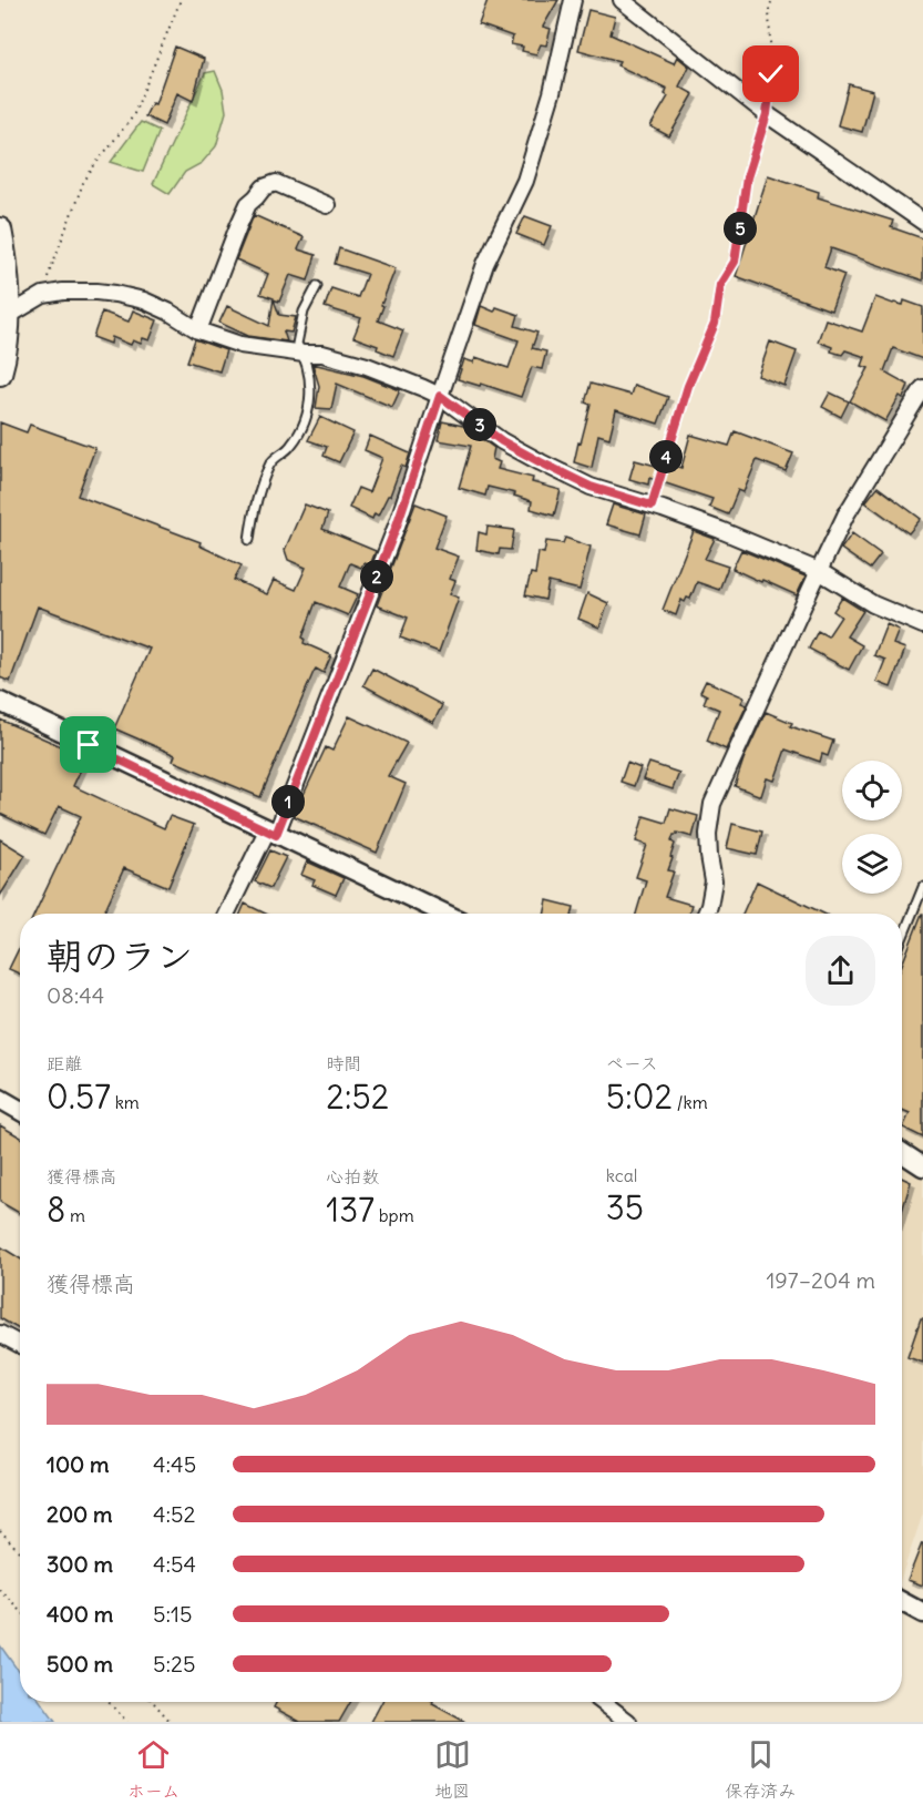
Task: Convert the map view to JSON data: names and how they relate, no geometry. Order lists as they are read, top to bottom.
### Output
{
  "page": {
    "pins": [
      "5",
      "3",
      "4",
      "2",
      "1"
    ],
    "heading": ["朝のラン", "08:44"],
    "stats": [
      ["距離", "0.57 km"],
      ["時間", "2:52"],
      ["ペース", "5:02 /km"],
      ["獲得標高", "8 m"],
      ["心拍数", "137 bpm"],
      ["kcal", "35"]
    ],
    "chart": ["獲得標高", "197–204 m"],
    "list": [
      {
        "name": "100 m",
        "note": "4:45"
      },
      {
        "name": "200 m",
        "note": "4:52"
      },
      {
        "name": "300 m",
        "note": "4:54"
      },
      {
        "name": "400 m",
        "note": "5:15"
      },
      {
        "name": "500 m",
        "note": "5:25"
      }
    ],
    "tabs": ["ホーム", "地図", "保存済み"]
  }
}
